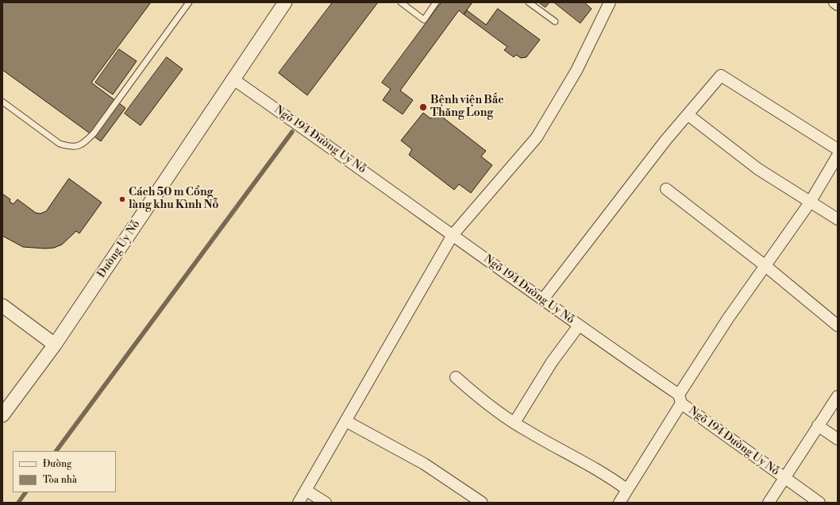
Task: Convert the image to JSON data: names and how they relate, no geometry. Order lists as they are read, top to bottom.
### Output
{
  "streets": {
    "street": ["Ngõ 194 Đường Uy Nỗ", "Đường Uy Nỗ"]
  },
  "crossings": [
    ["Ngõ 194 Đường Uy Nỗ", "Đường Uy Nỗ"]
  ],
  "places": ["Bệnh viện Bắc Thăng Long", "Cách 50 m Cổng làng khu Kình Nỗ"],
  "legend": ["Đường", "Tòa nhà"]
}
